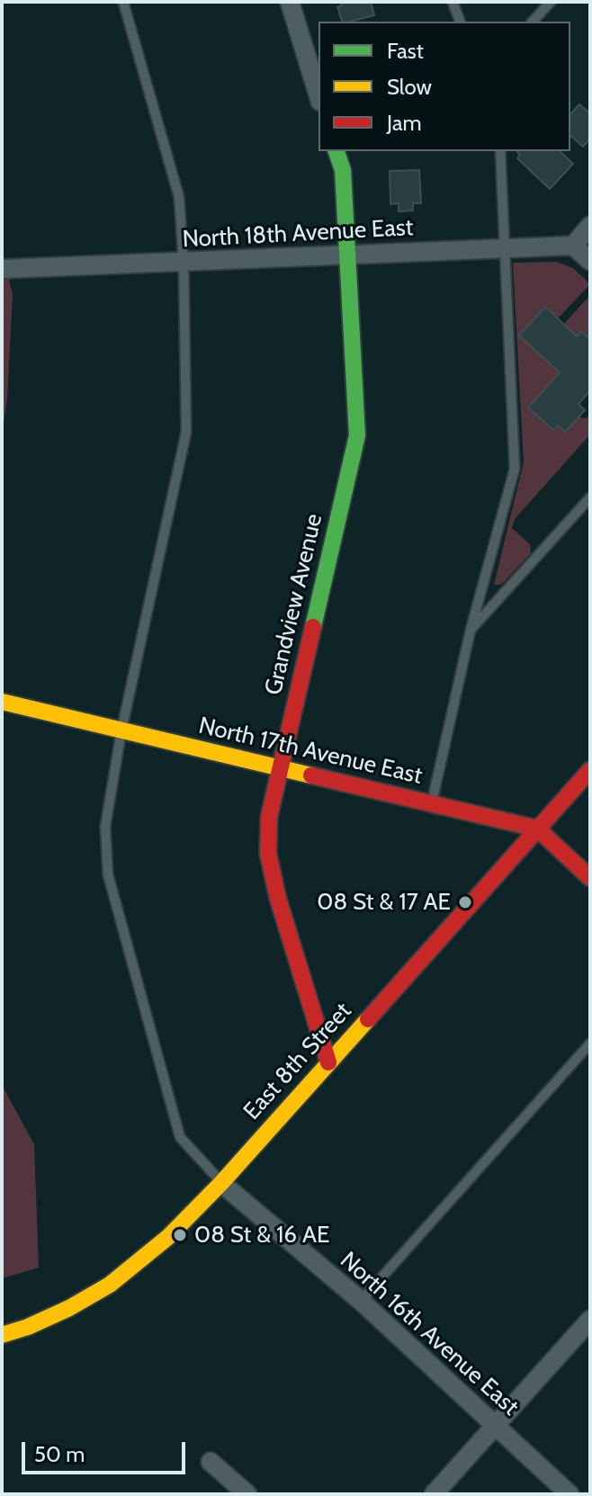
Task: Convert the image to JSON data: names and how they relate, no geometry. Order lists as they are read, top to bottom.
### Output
{
  "streets": {
    "street": [
      "North 18th Avenue East",
      "Grandview Avenue",
      "North 17th Avenue East",
      "East 8th Street",
      "North 16th Avenue East"
    ]
  },
  "crossings": [
    ["North 18th Avenue East", "Grandview Avenue"],
    ["Grandview Avenue", "North 17th Avenue East"],
    ["Grandview Avenue", "East 8th Street"],
    ["North 17th Avenue East", "East 8th Street"],
    ["East 8th Street", "North 16th Avenue East"]
  ],
  "places": ["08 St & 17 AE", "08 St & 16 AE"],
  "legend": ["Fast", "Slow", "Jam"],
  "scale_bar": "50 m"
}
